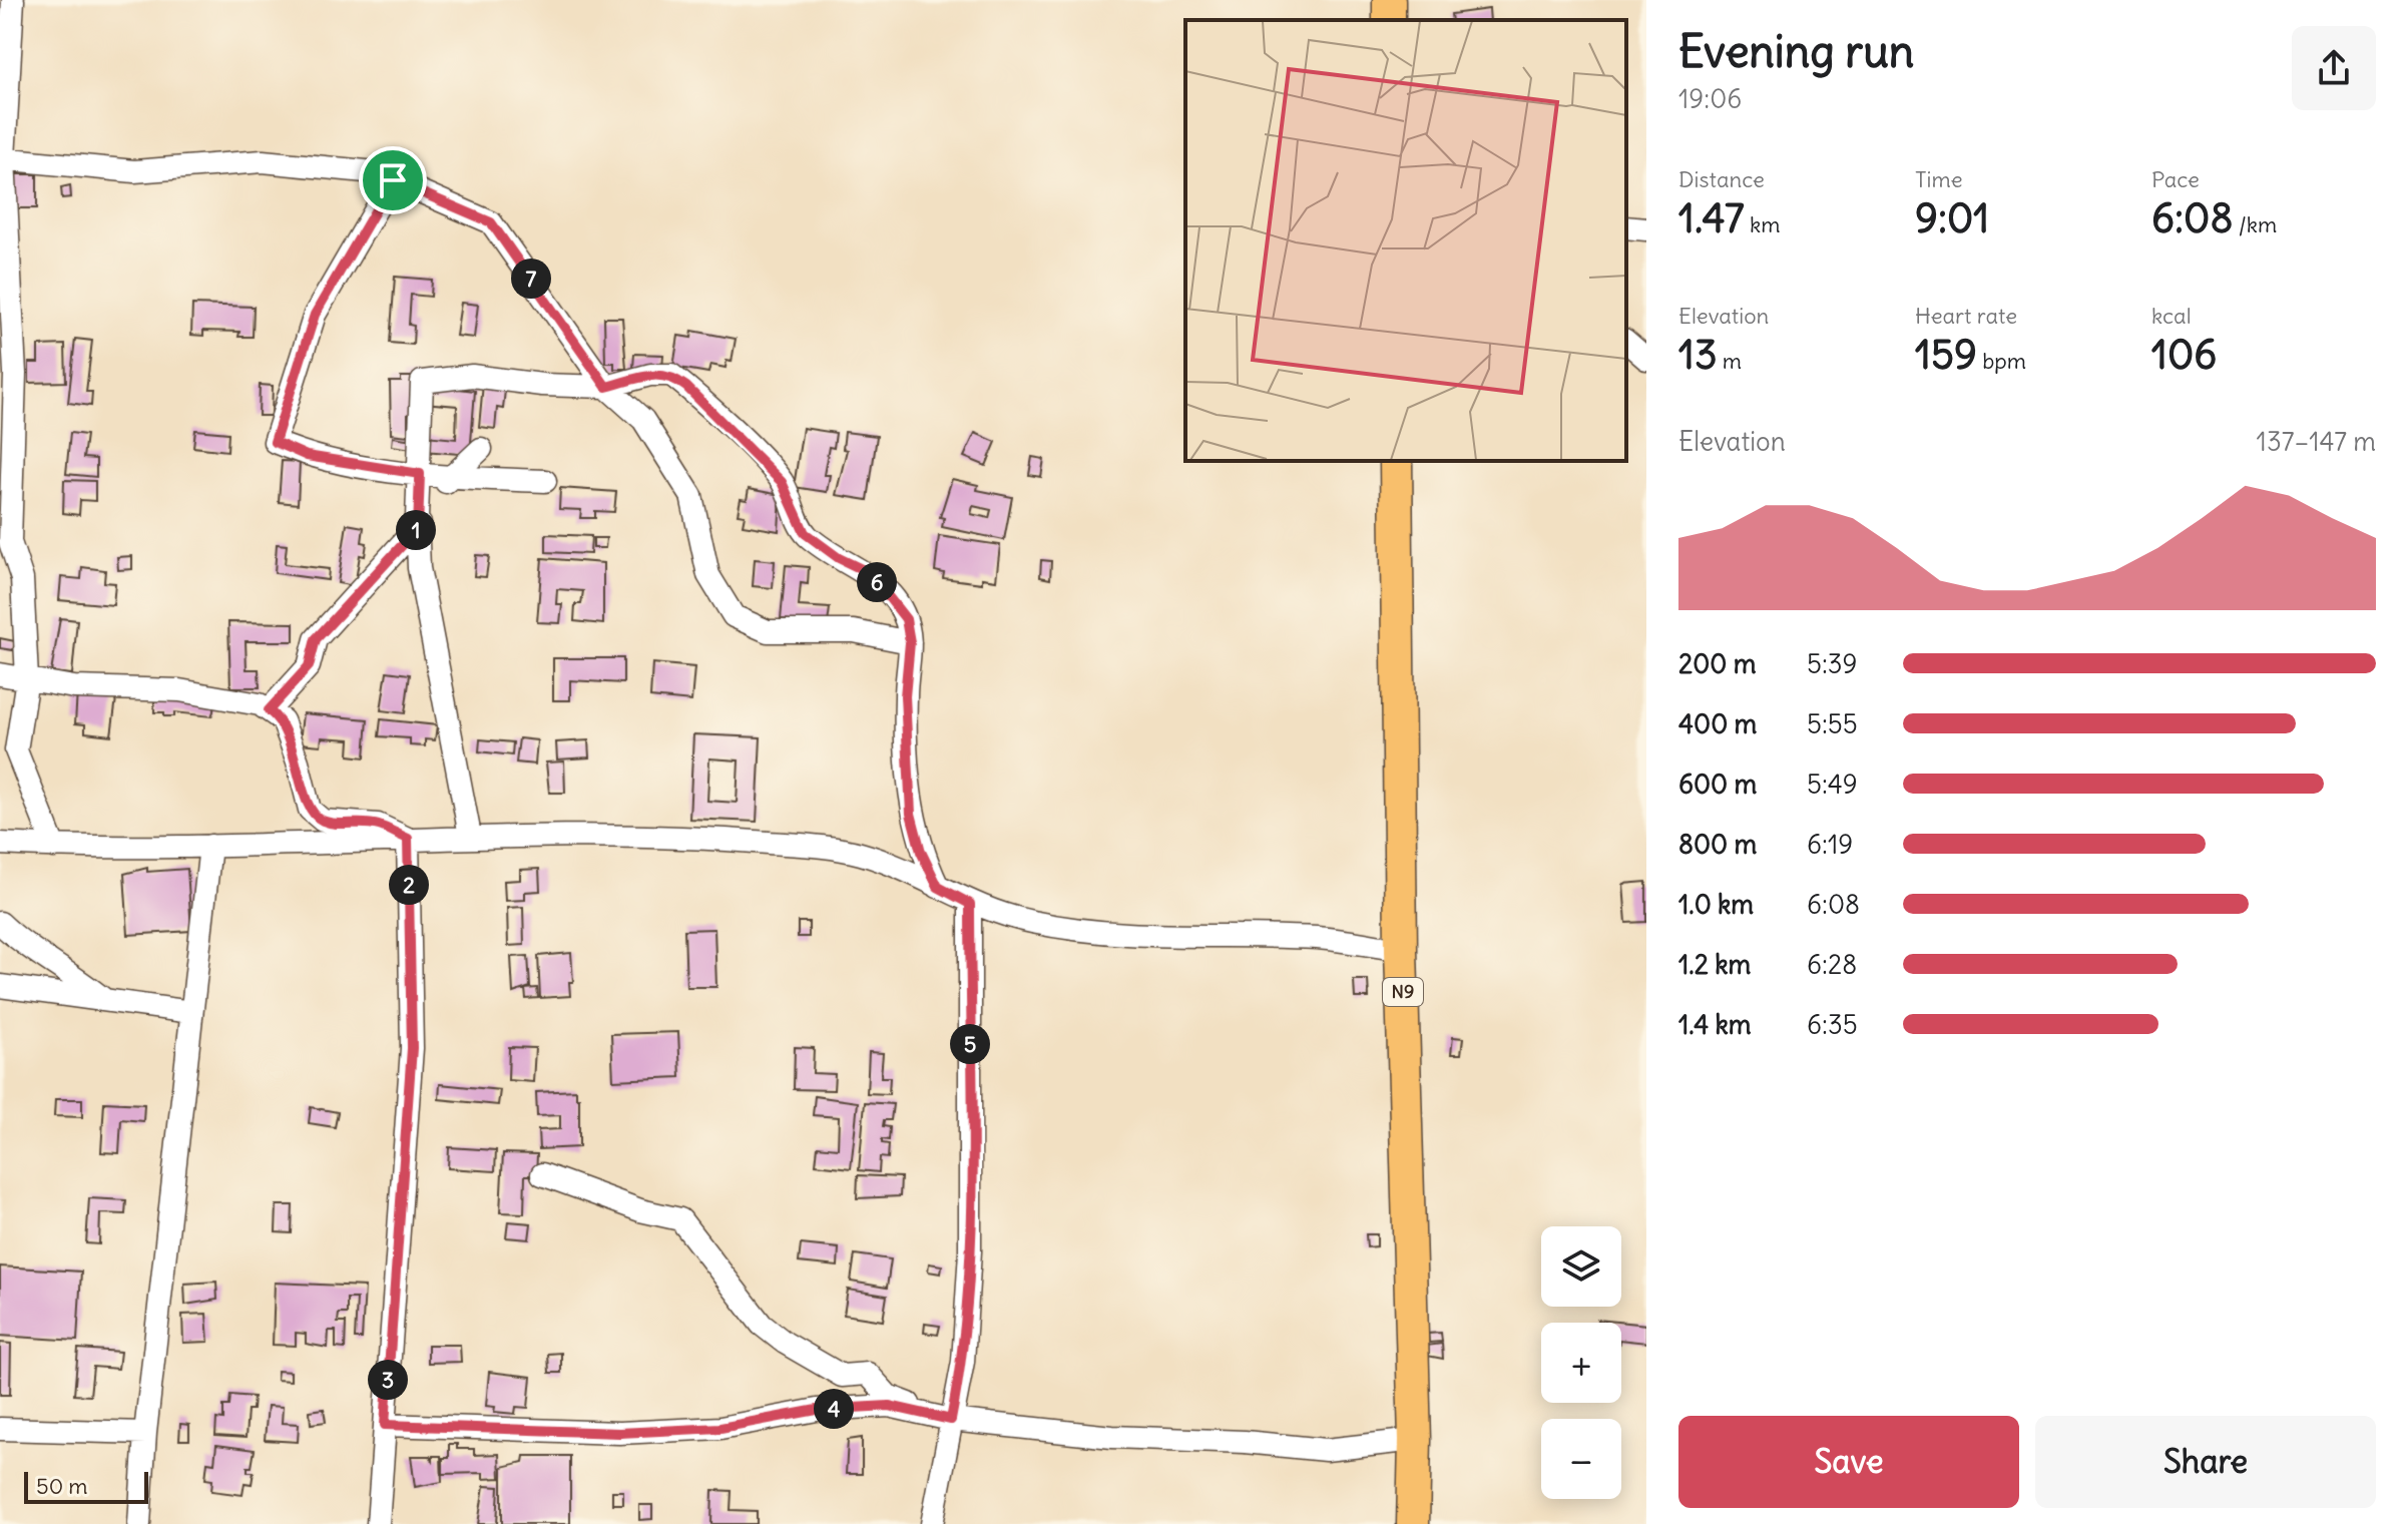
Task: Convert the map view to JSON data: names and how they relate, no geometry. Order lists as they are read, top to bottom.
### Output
{
  "streets": {
    "highway": ["N9"]
  },
  "scale_bar": "50 m",
  "page": {
    "heading": ["Evening run", "19:06"],
    "stats": [
      ["Distance", "1.47 km"],
      ["Time", "9:01"],
      ["Pace", "6:08 /km"],
      ["Elevation", "13 m"],
      ["Heart rate", "159 bpm"],
      ["kcal", "106"]
    ],
    "pins": [
      "7",
      "1",
      "6",
      "2",
      "5",
      "3",
      "4"
    ],
    "chart": ["Elevation", "137–147 m"],
    "list": [
      {
        "name": "200 m",
        "note": "5:39"
      },
      {
        "name": "400 m",
        "note": "5:55"
      },
      {
        "name": "600 m",
        "note": "5:49"
      },
      {
        "name": "800 m",
        "note": "6:19"
      },
      {
        "name": "1.0 km",
        "note": "6:08"
      },
      {
        "name": "1.2 km",
        "note": "6:28"
      },
      {
        "name": "1.4 km",
        "note": "6:35"
      }
    ],
    "map_buttons": ["+", "−"],
    "buttons": ["Save", "Share"],
    "scale": "50 m"
  }
}
